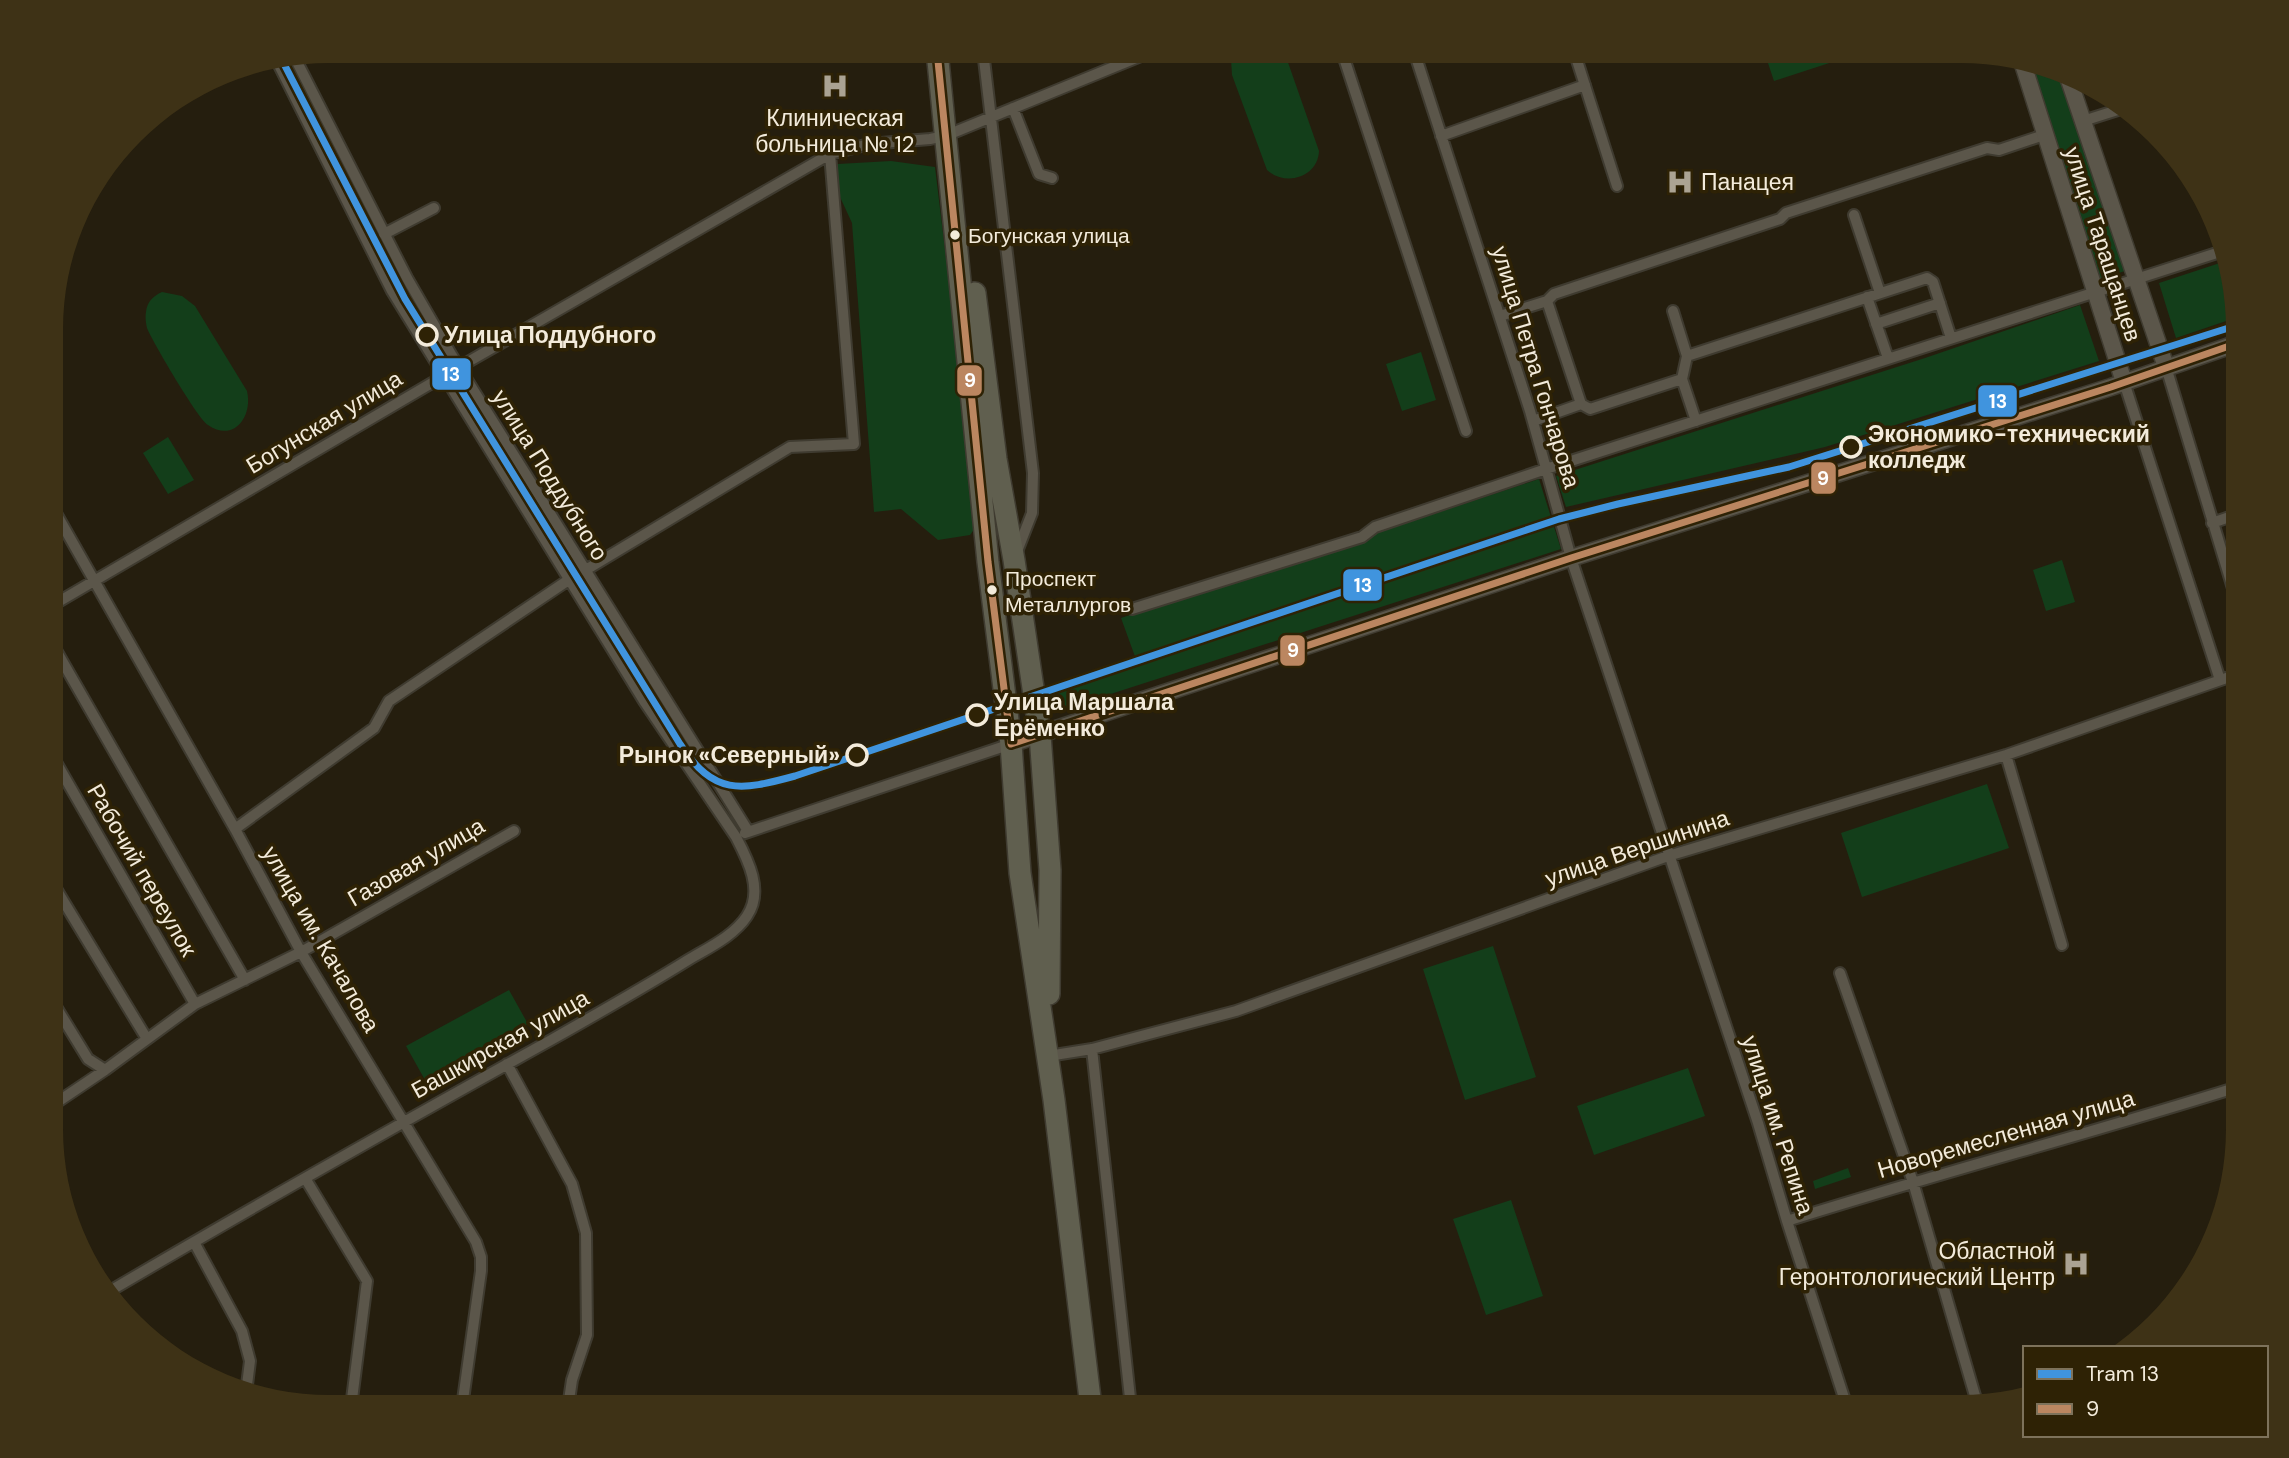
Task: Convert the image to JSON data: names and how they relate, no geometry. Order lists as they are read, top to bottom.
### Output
{
  "streets": {
    "main road": ["улица Таращанцев"],
    "street": [
      "улица Петра Гончарова",
      "Богунская улица",
      "улица Поддубного",
      "улица Вершинина",
      "Газовая улица",
      "Рабочий переулок",
      "улица им. Качалова",
      "Башкирская улица",
      "улица им. Репина",
      "Новоремесленная улица"
    ]
  },
  "crossings": [
    ["улица Таращанцев", "улица Вершинина"],
    ["улица Петра Гончарова", "улица Вершинина"],
    ["улица Петра Гончарова", "улица им. Репина"],
    ["Богунская улица", "улица Поддубного"],
    ["Богунская улица", "улица им. Качалова"],
    ["улица Поддубного", "Башкирская улица"],
    ["улица Вершинина", "улица им. Репина"],
    ["Газовая улица", "Рабочий переулок"],
    ["Газовая улица", "улица им. Качалова"],
    ["улица им. Качалова", "Башкирская улица"],
    ["улица им. Репина", "Новоремесленная улица"]
  ],
  "places": {
    "hospital": ["Клиническая больница № 12", "Панацея", "Областной Геронтологический Центр"],
    "other": [
      "Богунская улица",
      "Улица Поддубного",
      "Экономико-технический колледж",
      "Проспект Металлургов",
      "Улица Маршала Ерёменко",
      "Рынок «Северный»"
    ]
  },
  "lines": ["transit line 9", "tram line 13"],
  "legend": ["Tram 13", "9"]
}
